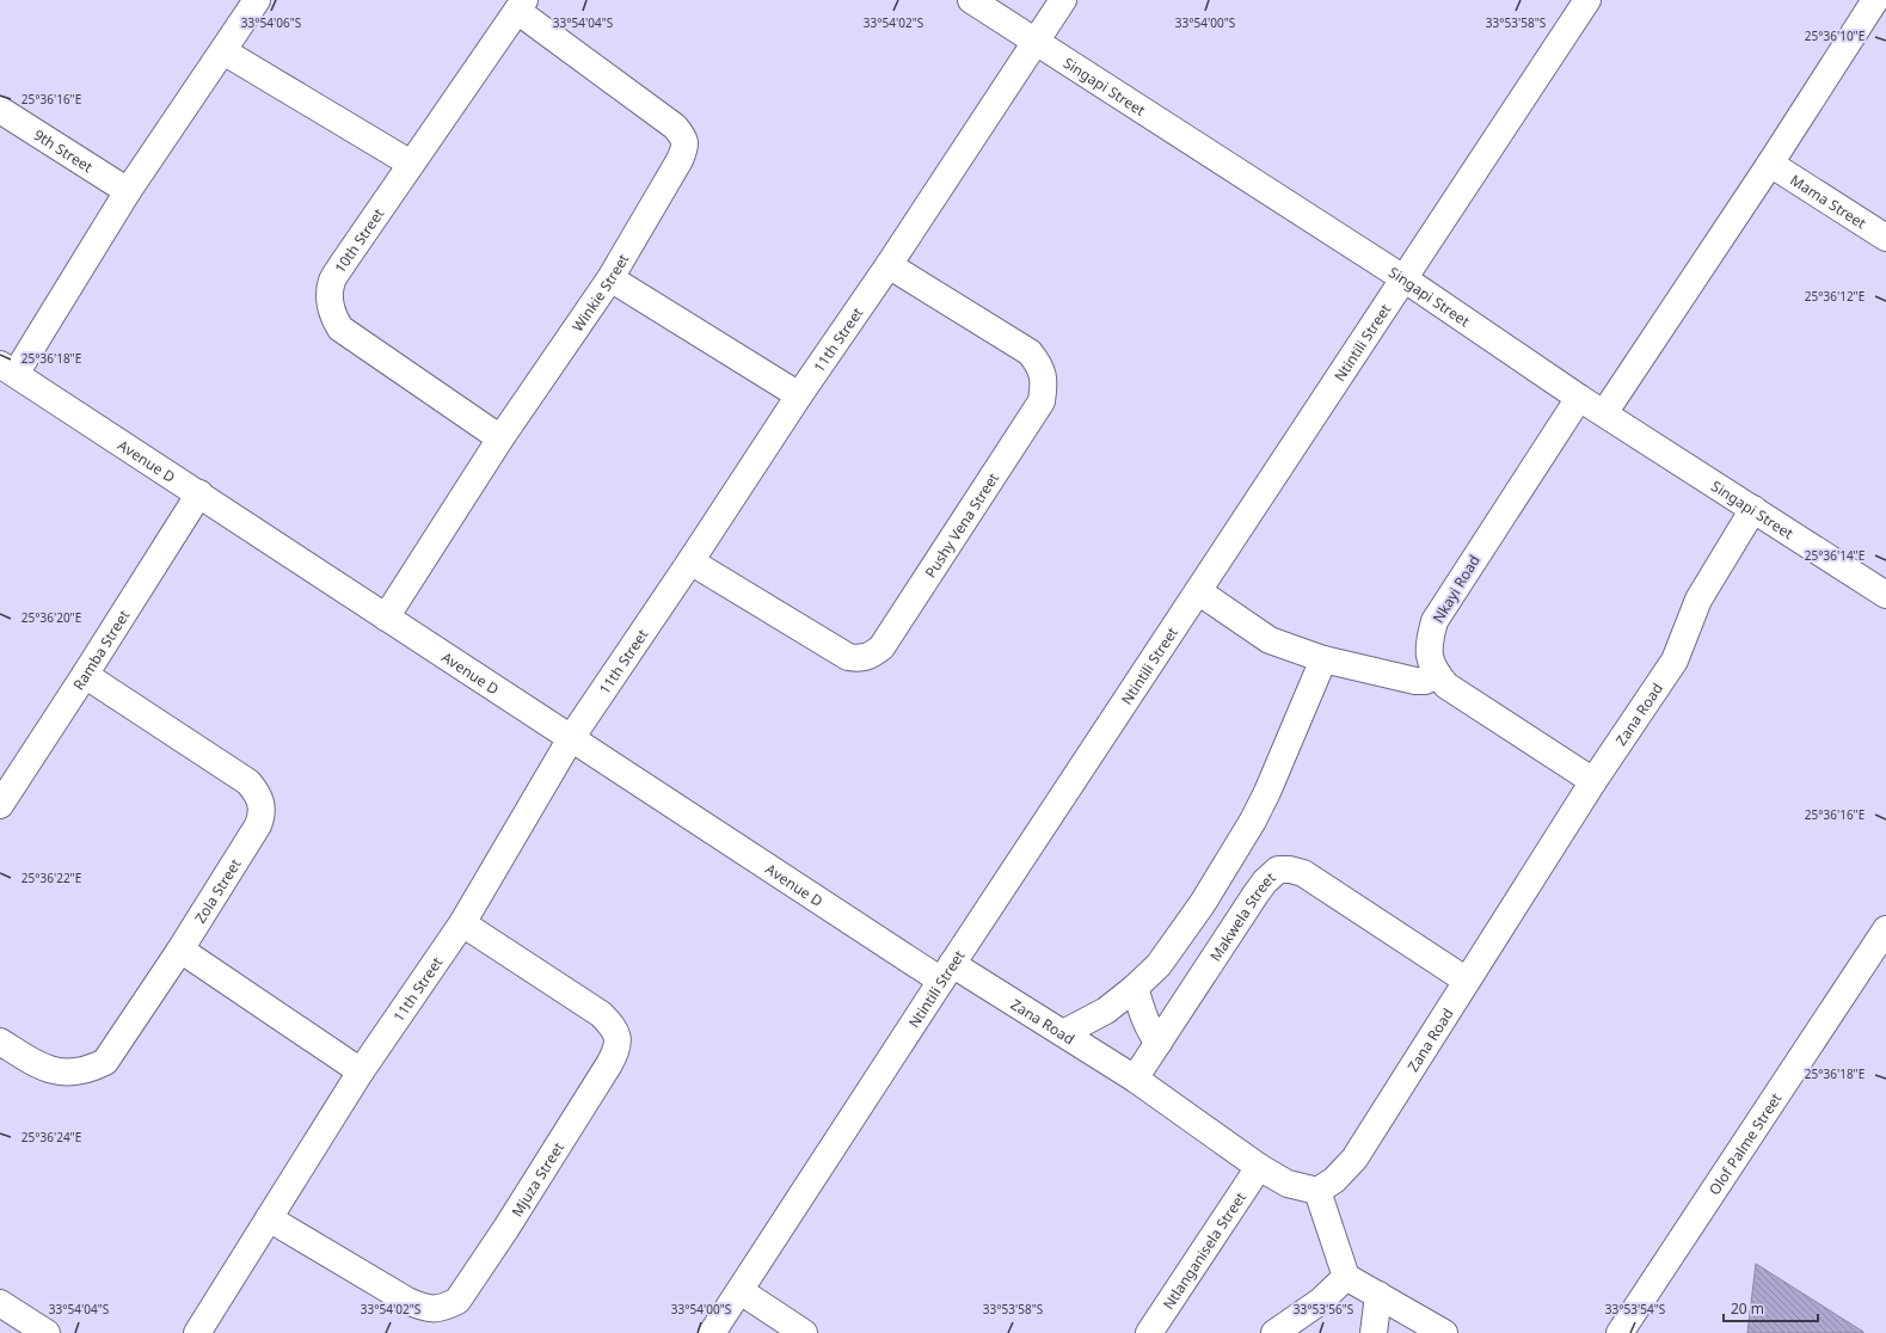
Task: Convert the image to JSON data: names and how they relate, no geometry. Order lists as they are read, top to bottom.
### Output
{
  "streets": {
    "street": [
      "Singapi Street",
      "9th Street",
      "Mama Street",
      "10th Street",
      "Winkie Street",
      "11th Street",
      "Ntintili Street",
      "Avenue D",
      "Pushy Vena Street",
      "Nkayi Road",
      "Ramba Street",
      "Zana Road",
      "Zola Street",
      "Makwela Street",
      "Olof Palme Street",
      "Mjuza Street",
      "Ntlanganisela Street"
    ]
  },
  "crossings": [
    ["Singapi Street", "11th Street"],
    ["Singapi Street", "Ntintili Street"],
    ["Singapi Street", "Nkayi Road"],
    ["Singapi Street", "Zana Road"],
    ["10th Street", "Winkie Street"],
    ["Winkie Street", "Avenue D"],
    ["11th Street", "Avenue D"],
    ["11th Street", "Pushy Vena Street"],
    ["11th Street", "Mjuza Street"],
    ["Ntintili Street", "Avenue D"],
    ["Ntintili Street", "Zana Road"],
    ["Avenue D", "Ramba Street"],
    ["Avenue D", "Zana Road"],
    ["Nkayi Road", "Zana Road"],
    ["Ramba Street", "Zola Street"],
    ["Zana Road", "Makwela Street"],
    ["Zana Road", "Ntlanganisela Street"]
  ],
  "scale_bar": "20 m",
  "coordinates": [
    "33°54'04\"S",
    "33°54'02\"S",
    "33°54'00\"S",
    "33°53'58\"S",
    "33°54'06\"S",
    "25°36'10\"E",
    "25°36'16\"E",
    "25°36'12\"E",
    "25°36'18\"E",
    "25°36'14\"E",
    "25°36'20\"E",
    "25°36'22\"E",
    "25°36'24\"E",
    "33°53'56\"S",
    "33°53'54\"S"
  ]
}
